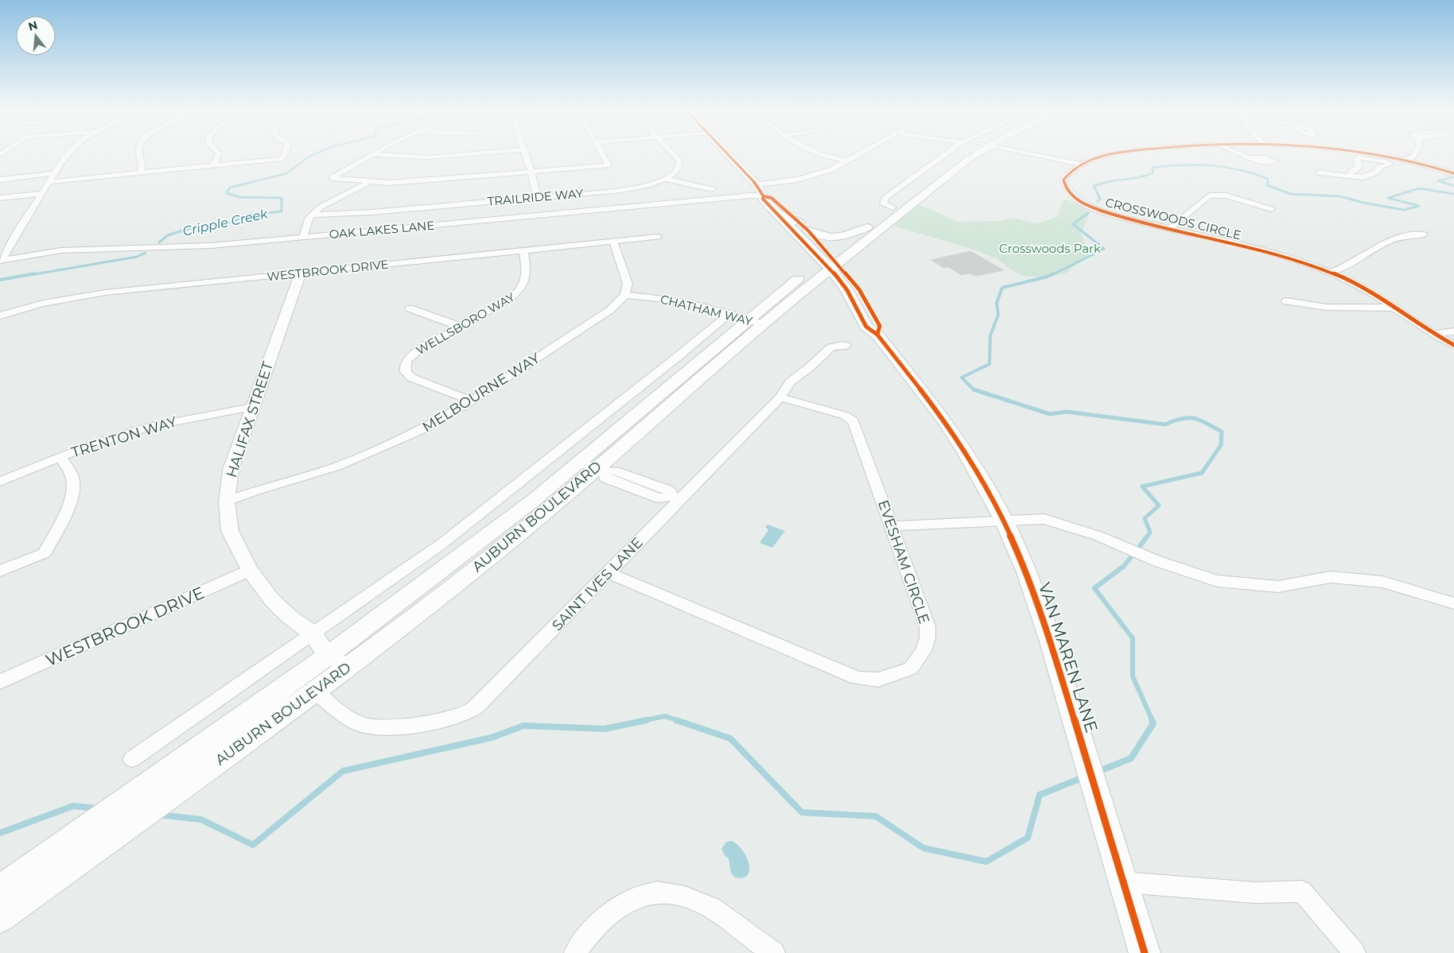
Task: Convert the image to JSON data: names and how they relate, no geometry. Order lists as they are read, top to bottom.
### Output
{
  "streets": {
    "main road": ["AUBURN BOULEVARD", "VAN MAREN LANE"],
    "street": [
      "TRAILRIDE WAY",
      "CROSSWOODS CIRCLE",
      "OAK LAKES LANE",
      "WESTBROOK DRIVE",
      "CHATHAM WAY",
      "WELLSBORO WAY",
      "MELBOURNE WAY",
      "HALIFAX STREET",
      "TRENTON WAY",
      "EVESHAM CIRCLE",
      "SAINT IVES LANE"
    ]
  },
  "crossings": [
    ["OAK LAKES LANE", "VAN MAREN LANE"],
    ["WESTBROOK DRIVE", "WELLSBORO WAY"],
    ["WESTBROOK DRIVE", "HALIFAX STREET"],
    ["CHATHAM WAY", "MELBOURNE WAY"],
    ["CHATHAM WAY", "AUBURN BOULEVARD"],
    ["WELLSBORO WAY", "MELBOURNE WAY"],
    ["MELBOURNE WAY", "HALIFAX STREET"],
    ["HALIFAX STREET", "TRENTON WAY"],
    ["HALIFAX STREET", "AUBURN BOULEVARD"],
    ["AUBURN BOULEVARD", "SAINT IVES LANE"],
    ["AUBURN BOULEVARD", "VAN MAREN LANE"],
    ["EVESHAM CIRCLE", "SAINT IVES LANE"]
  ],
  "water": ["Cripple Creek"],
  "parks": ["Crosswoods Park"],
  "north": "top"
}
